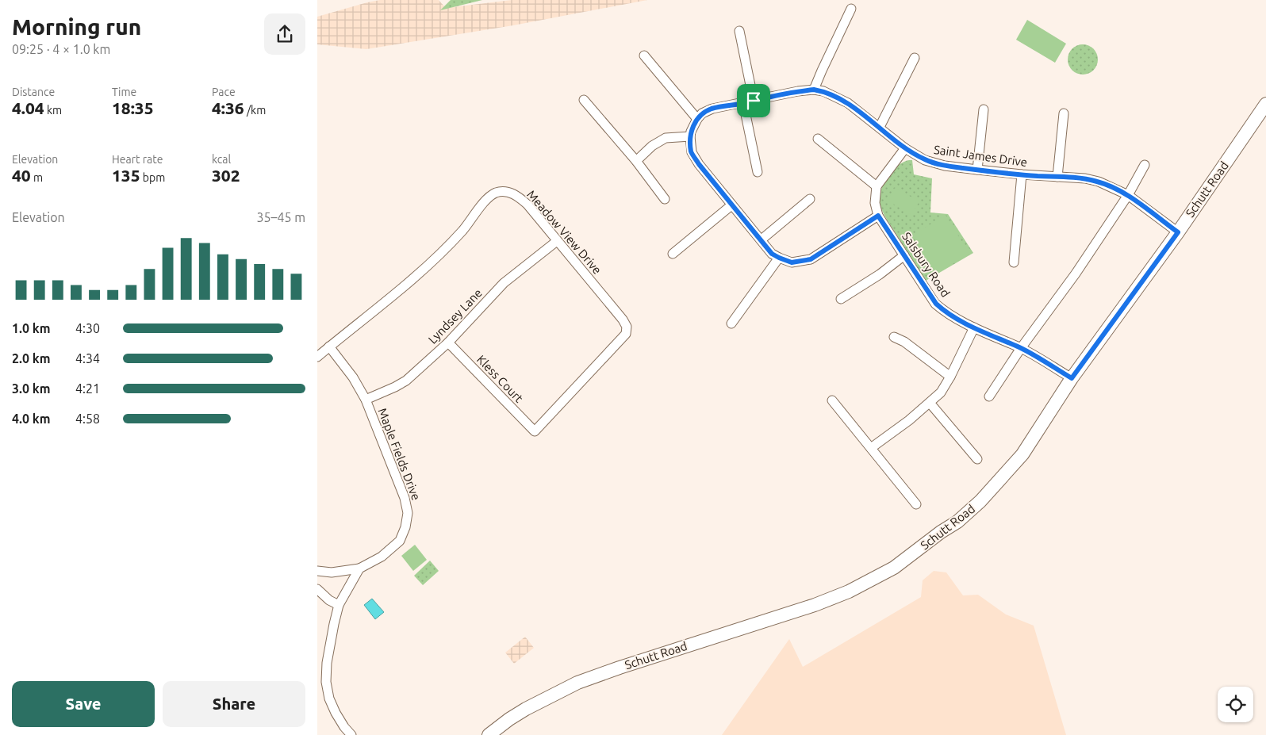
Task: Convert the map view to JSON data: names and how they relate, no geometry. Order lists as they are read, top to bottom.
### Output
{
  "streets": {
    "street": [
      "Saint James Drive",
      "Schutt Road",
      "Meadow View Drive",
      "Salsbury Road",
      "Lyndsey Lane",
      "Kless Court",
      "Maple Fields Drive"
    ]
  },
  "crossings": [
    ["Saint James Drive", "Schutt Road"],
    ["Schutt Road", "Salsbury Road"],
    ["Meadow View Drive", "Lyndsey Lane"],
    ["Meadow View Drive", "Kless Court"],
    ["Meadow View Drive", "Maple Fields Drive"],
    ["Lyndsey Lane", "Kless Court"],
    ["Lyndsey Lane", "Maple Fields Drive"]
  ],
  "page": {
    "heading": ["Morning run", "09:25 · 4 × 1.0 km"],
    "stats": [
      ["Distance", "4.04 km"],
      ["Time", "18:35"],
      ["Pace", "4:36 /km"],
      ["Elevation", "40 m"],
      ["Heart rate", "135 bpm"],
      ["kcal", "302"]
    ],
    "chart": ["Elevation", "35–45 m"],
    "list": [
      {
        "name": "1.0 km",
        "note": "4:30"
      },
      {
        "name": "2.0 km",
        "note": "4:34"
      },
      {
        "name": "3.0 km",
        "note": "4:21"
      },
      {
        "name": "4.0 km",
        "note": "4:58"
      }
    ],
    "buttons": ["Save", "Share"]
  }
}
